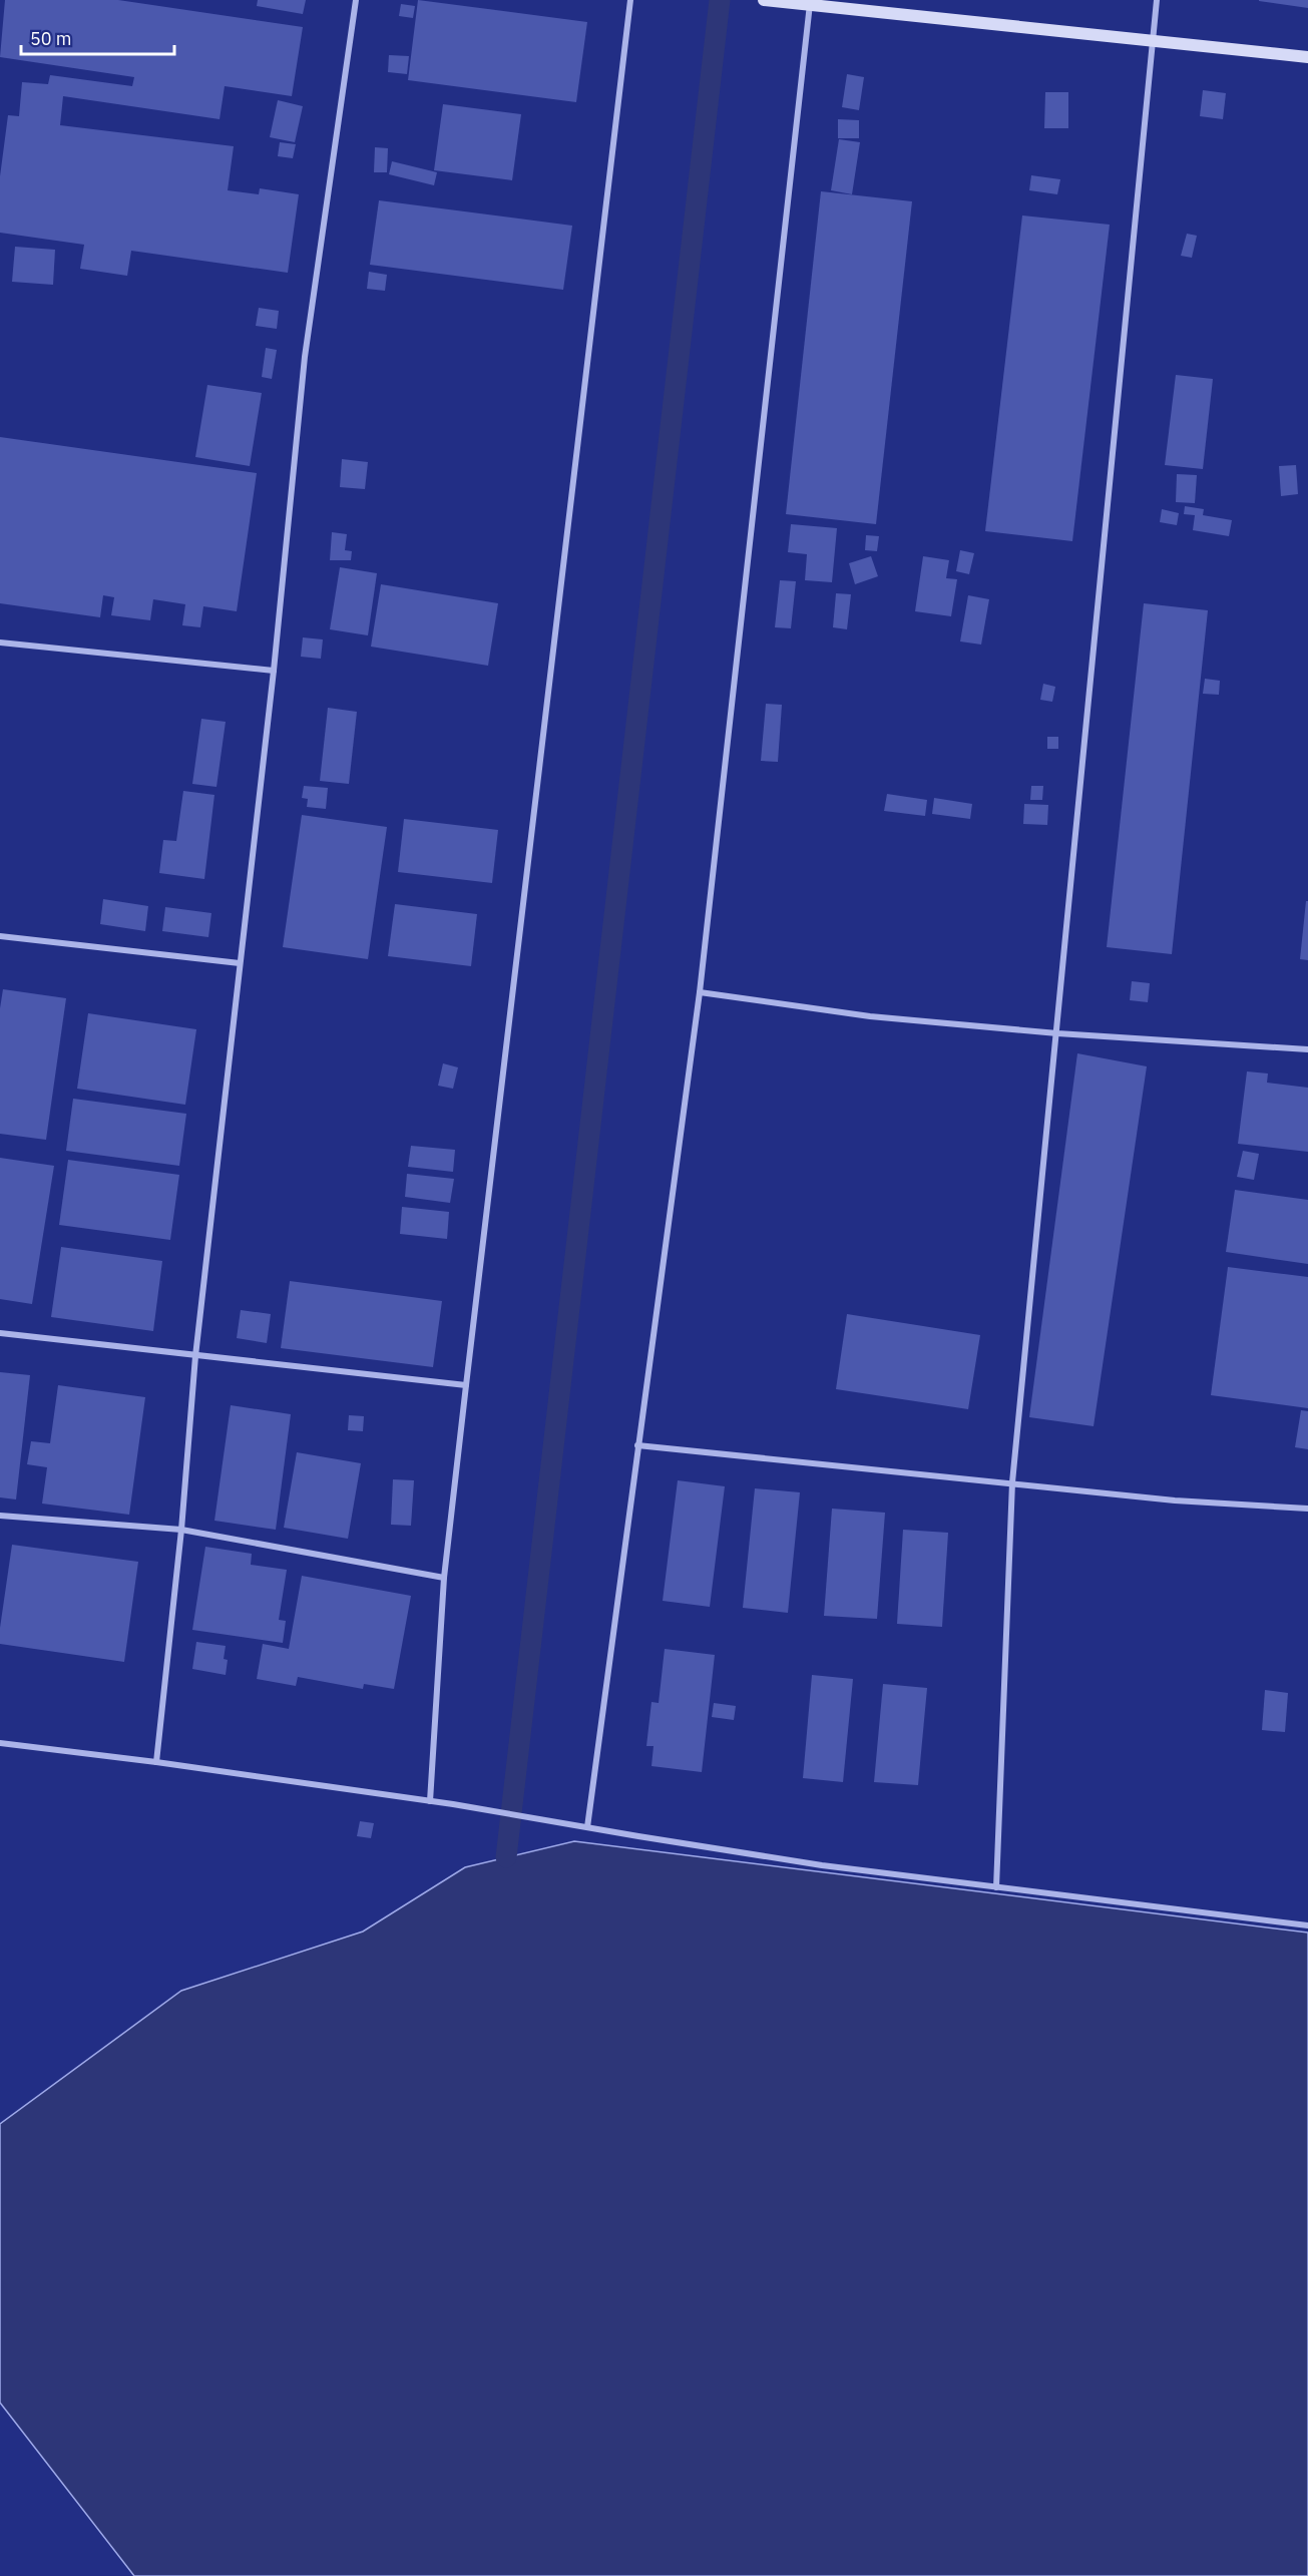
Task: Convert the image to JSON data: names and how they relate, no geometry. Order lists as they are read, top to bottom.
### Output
{
  "scale_bar": "50 m"
}
